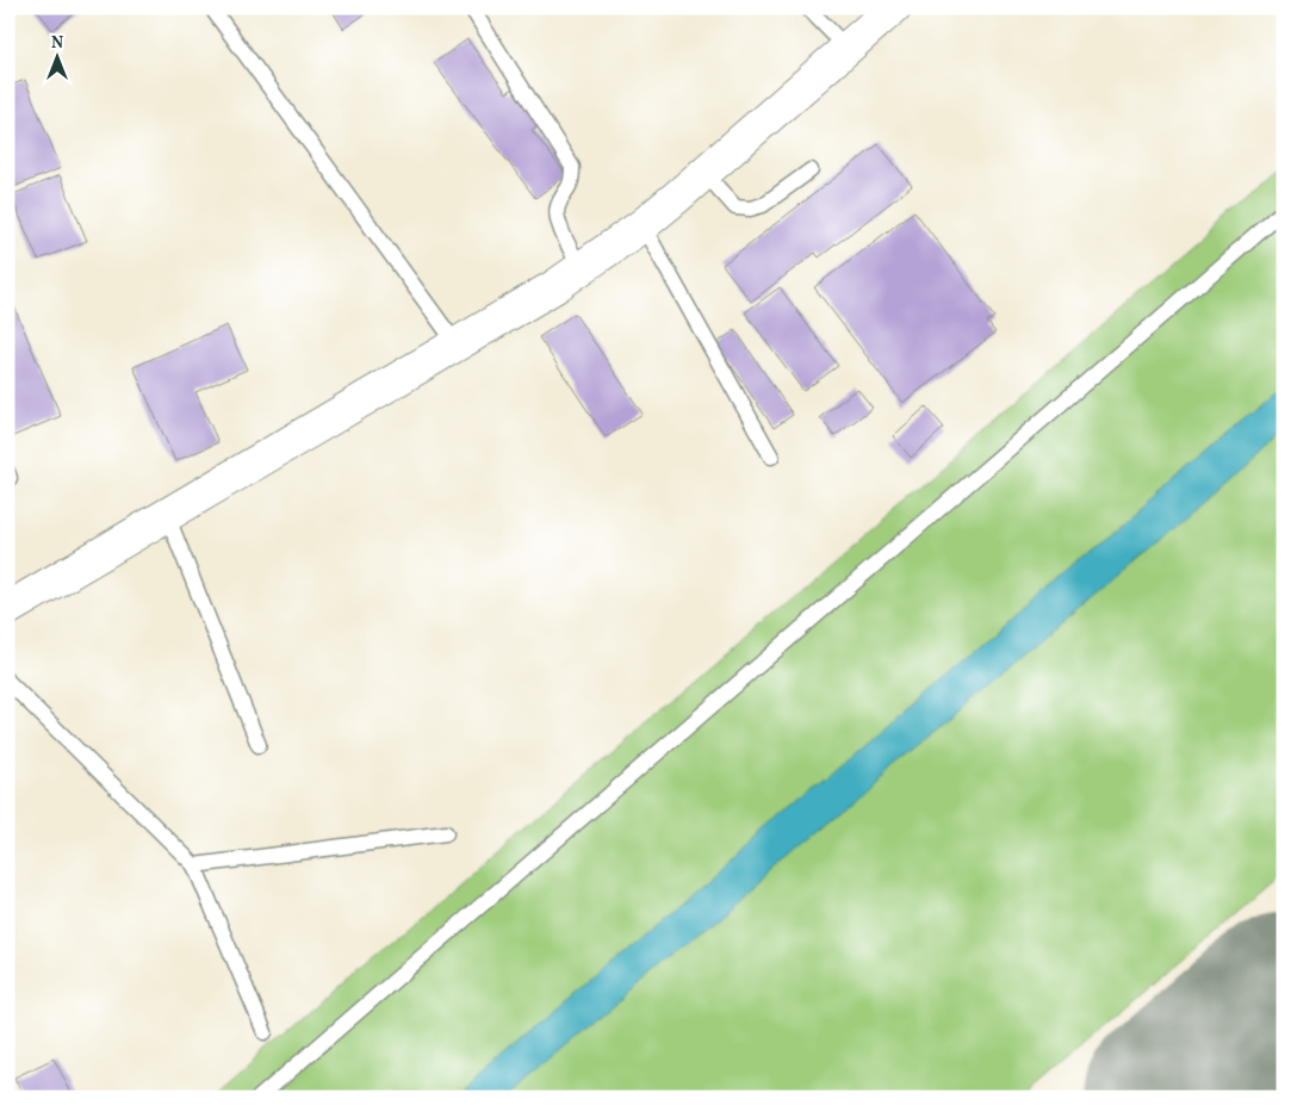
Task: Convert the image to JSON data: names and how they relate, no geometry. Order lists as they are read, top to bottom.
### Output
{
  "north": "top"
}
